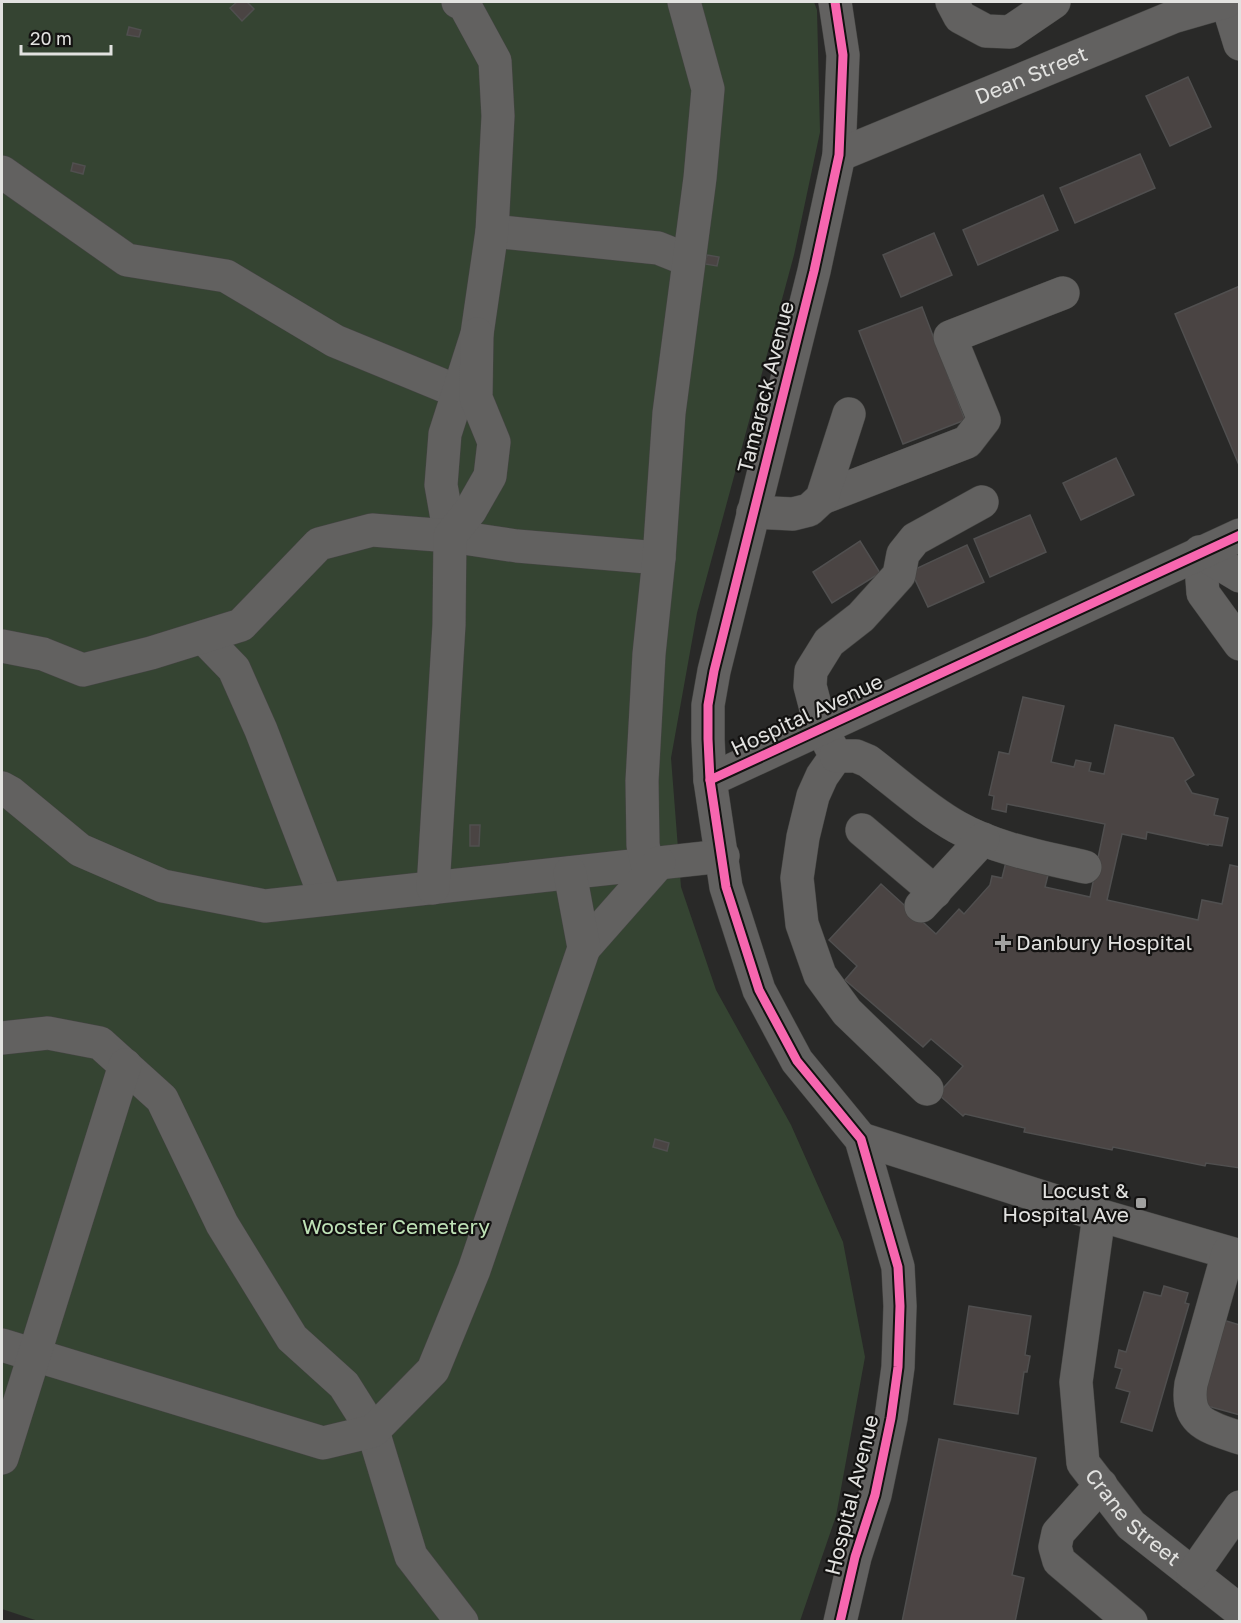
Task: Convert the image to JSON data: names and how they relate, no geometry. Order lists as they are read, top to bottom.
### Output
{
  "streets": {
    "street": [
      "Dean Street",
      "Tamarack Avenue",
      "Hospital Avenue",
      "Crane Street"
    ]
  },
  "crossings": [
    ["Dean Street", "Tamarack Avenue"],
    ["Tamarack Avenue", "Hospital Avenue"]
  ],
  "parks": ["Wooster Cemetery"],
  "places": {
    "health": ["Danbury Hospital"],
    "transit": ["Locust & Hospital Ave"]
  },
  "scale_bar": "20 m"
}
